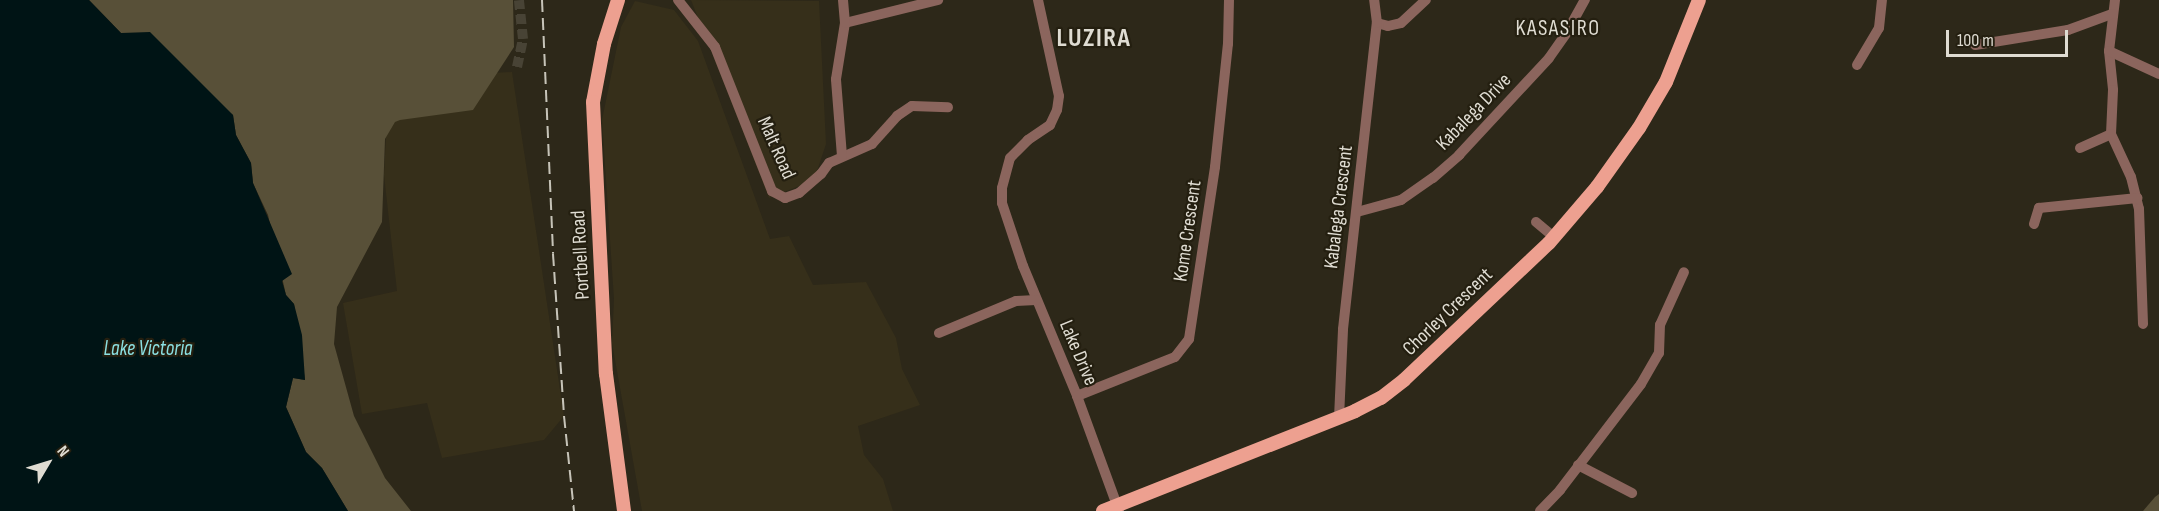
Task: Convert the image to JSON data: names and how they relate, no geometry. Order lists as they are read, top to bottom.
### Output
{
  "streets": {
    "main road": ["Portbell Road", "Chorley Crescent"],
    "street": [
      "Kabalega Drive",
      "Malt Road",
      "Kabalega Crescent",
      "Kome Crescent",
      "Lake Drive"
    ]
  },
  "crossings": [
    ["Kabalega Drive", "Kabalega Crescent"],
    ["Kabalega Crescent", "Chorley Crescent"],
    ["Kome Crescent", "Lake Drive"],
    ["Chorley Crescent", "Lake Drive"]
  ],
  "districts": ["KASASIRO", "LUZIRA"],
  "water": ["Lake Victoria"],
  "scale_bar": "100 m",
  "north": "top right"
}
